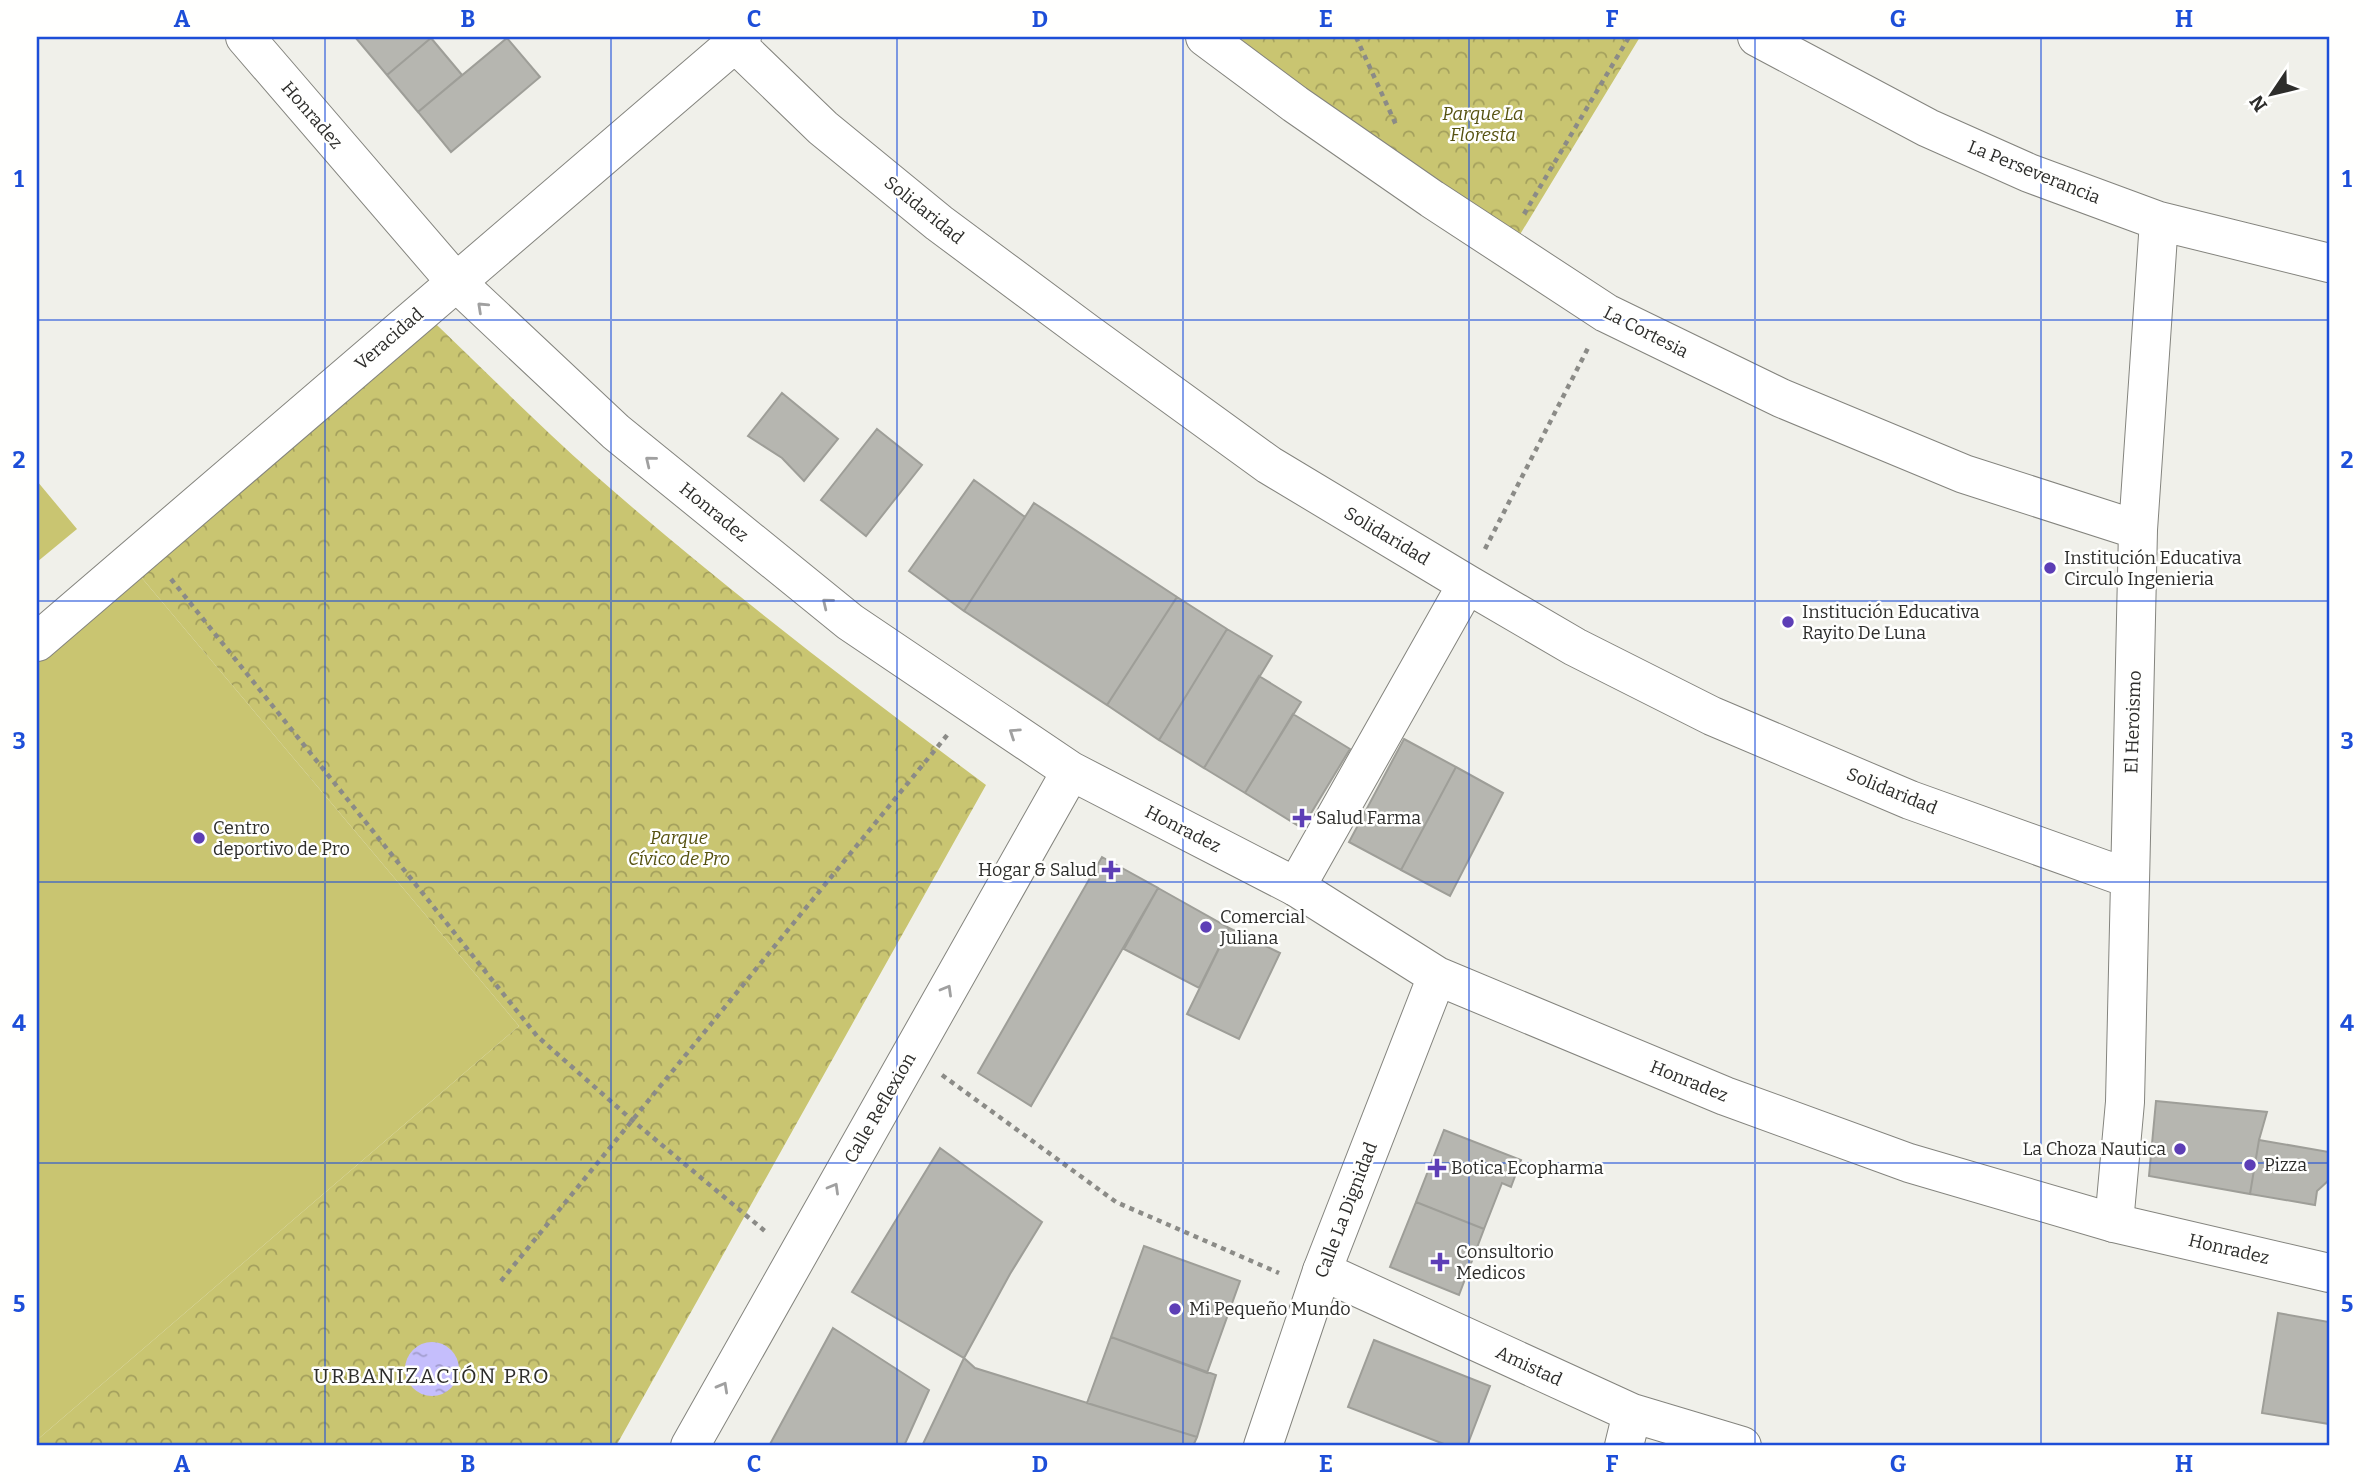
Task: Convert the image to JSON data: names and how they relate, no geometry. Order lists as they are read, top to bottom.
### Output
{
  "streets": {
    "street": [
      "Honradez",
      "La Perseverancia",
      "Solidaridad",
      "La Cortesia",
      "Veracidad",
      "El Heroismo",
      "Calle Reflexion",
      "Calle La Dignidad",
      "Amistad"
    ]
  },
  "crossings": [
    ["Honradez", "Veracidad"],
    ["Honradez", "El Heroismo"],
    ["Honradez", "Calle Reflexion"],
    ["Honradez", "Calle La Dignidad"],
    ["La Perseverancia", "El Heroismo"],
    ["Solidaridad", "Veracidad"],
    ["Solidaridad", "El Heroismo"],
    ["La Cortesia", "El Heroismo"],
    ["Calle La Dignidad", "Amistad"]
  ],
  "one_way": ["Calle Reflexion"],
  "districts": ["URBANIZACIÓN PRO"],
  "parks": ["Parque La Floresta", "Parque Cívico de Pro"],
  "places": {
    "other": [
      "Institución Educativa Circulo Ingenieria",
      "Institución Educativa Rayito De Luna",
      "Centro deportivo de Pro",
      "Comercial Juliana",
      "La Choza Nautica",
      "Pizza",
      "Mi Pequeño Mundo"
    ],
    "health": [
      "Salud Farma",
      "Hogar & Salud",
      "Botica Ecopharma",
      "Consultorio Medicos"
    ]
  },
  "north": "bottom left",
  "grid": {
    "columns": [
      "A",
      "B",
      "C",
      "D",
      "E",
      "F",
      "G",
      "H"
    ],
    "rows": [
      "1",
      "2",
      "3",
      "4",
      "5"
    ]
  }
}
